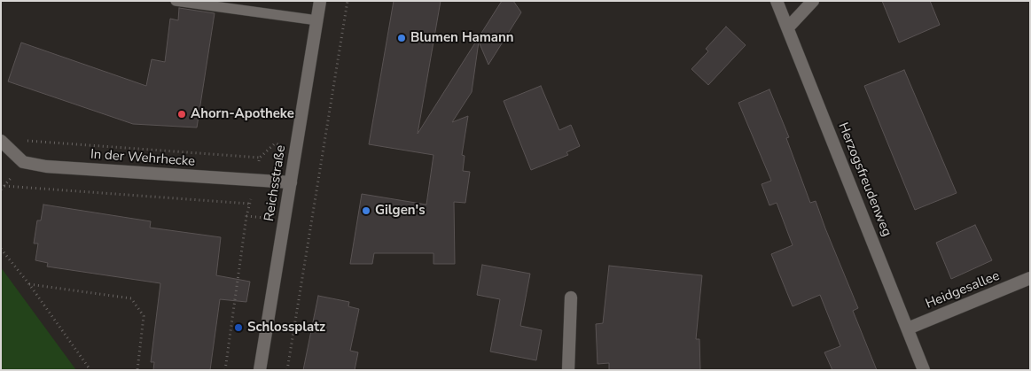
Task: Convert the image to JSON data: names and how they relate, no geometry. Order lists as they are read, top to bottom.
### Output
{
  "streets": {
    "street": [
      "In der Wehrhecke",
      "Herzogsfreudenweg",
      "Reichsstraße",
      "Heidgesallee"
    ]
  },
  "crossings": [
    ["In der Wehrhecke", "Reichsstraße"],
    ["Herzogsfreudenweg", "Heidgesallee"]
  ],
  "places": [
    "Blumen Hamann",
    "Ahorn-Apotheke",
    "Gilgen's",
    "Schlossplatz"
  ]
}
